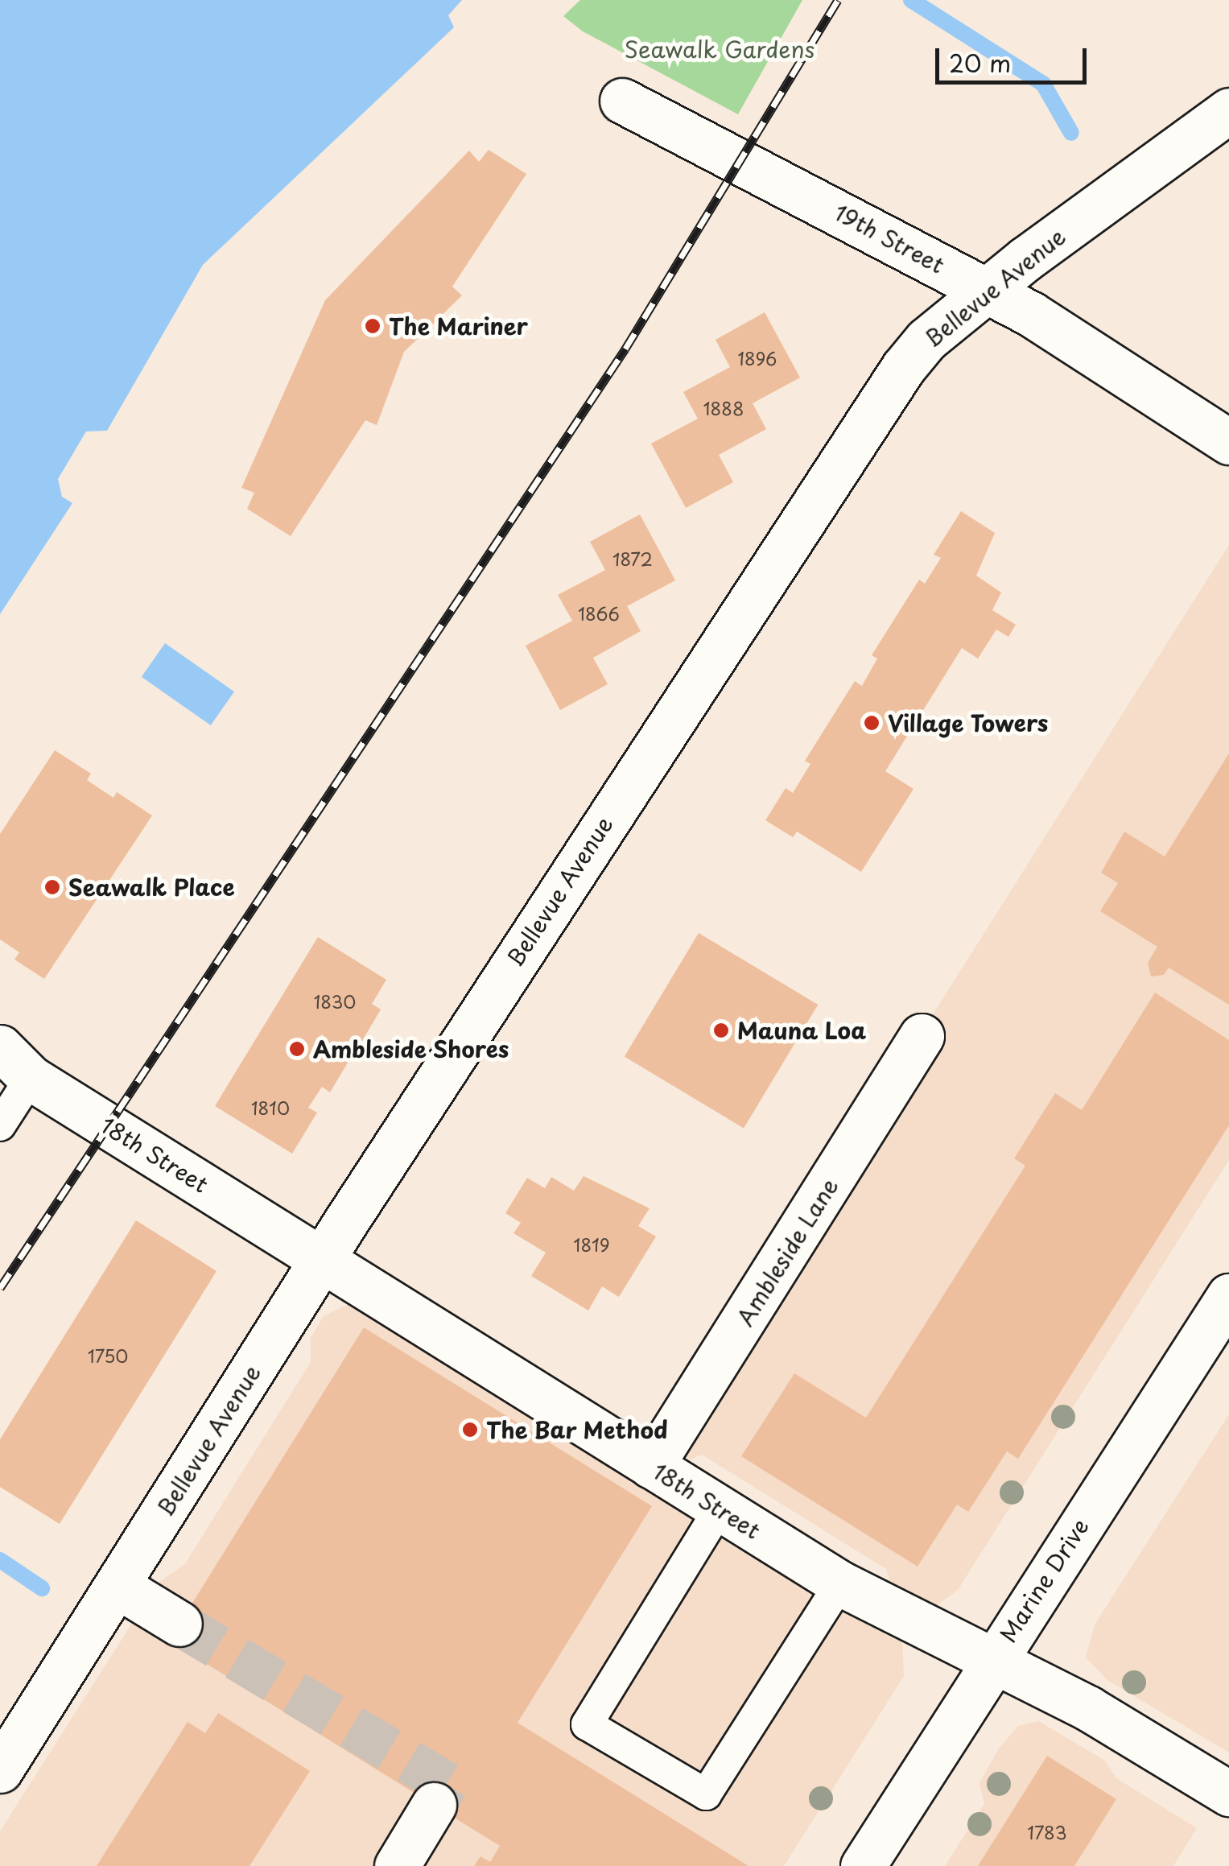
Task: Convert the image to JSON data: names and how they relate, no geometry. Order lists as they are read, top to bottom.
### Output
{
  "streets": {
    "street": [
      "19th Street",
      "Bellevue Avenue",
      "18th Street",
      "Ambleside Lane",
      "Marine Drive"
    ]
  },
  "crossings": [
    ["19th Street", "Bellevue Avenue"],
    ["Bellevue Avenue", "18th Street"],
    ["18th Street", "Ambleside Lane"],
    ["18th Street", "Marine Drive"]
  ],
  "parks": ["Seawalk Gardens"],
  "places": [
    "The Mariner",
    "Village Towers",
    "Seawalk Place",
    "Mauna Loa",
    "Ambleside Shores",
    "The Bar Method"
  ],
  "house_numbers": [
    "1896",
    "1888",
    "1872",
    "1866",
    "1830",
    "1810",
    "1819",
    "1750",
    "1783"
  ],
  "scale_bar": "20 m"
}
